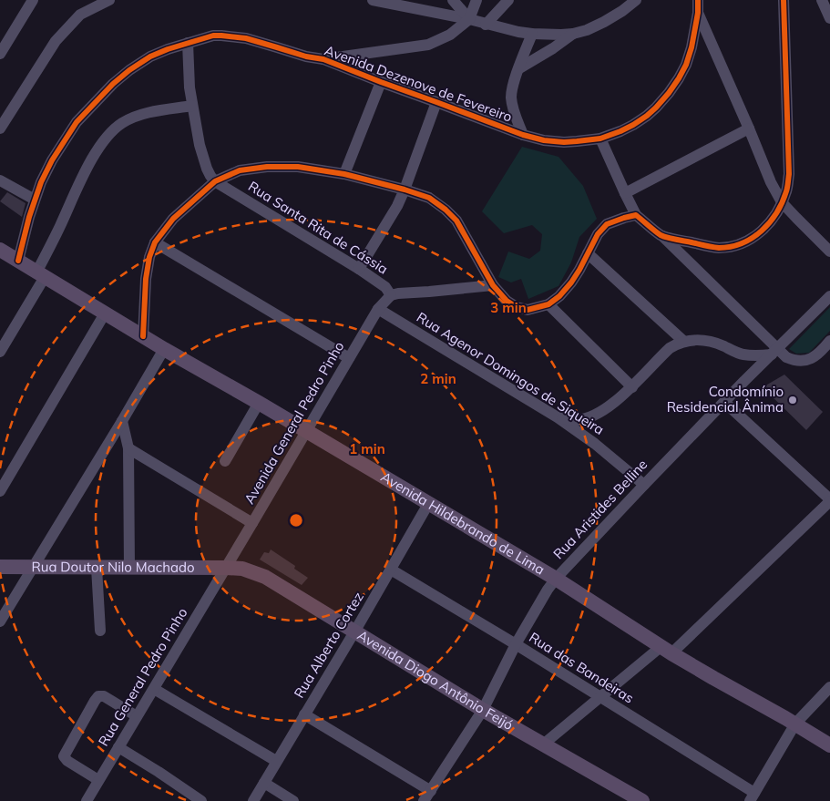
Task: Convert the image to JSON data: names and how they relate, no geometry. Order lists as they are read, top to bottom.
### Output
{
  "streets": {
    "main road": ["Avenida Hildebrando de Lima", "Rua Doutor Nilo Machado", "Avenida Diogo Antônio Feijó"],
    "street": [
      "Avenida Dezenove de Fevereiro",
      "Rua Santa Rita de Cássia",
      "Rua Agenor Domingos de Siqueira",
      "Avenida General Pedro Pinho",
      "Rua Aristides Belline",
      "Rua Alberto Cortez",
      "Rua das Bandeiras",
      "Rua General Pedro Pinho"
    ]
  },
  "crossings": [
    ["Avenida Dezenove de Fevereiro", "Avenida Hildebrando de Lima"],
    ["Rua Santa Rita de Cássia", "Avenida General Pedro Pinho"],
    ["Rua Agenor Domingos de Siqueira", "Avenida General Pedro Pinho"],
    ["Rua Agenor Domingos de Siqueira", "Rua Aristides Belline"],
    ["Avenida General Pedro Pinho", "Avenida Hildebrando de Lima"],
    ["Avenida General Pedro Pinho", "Rua Doutor Nilo Machado"],
    ["Avenida General Pedro Pinho", "Rua General Pedro Pinho"],
    ["Avenida General Pedro Pinho", "Avenida Diogo Antônio Feijó"],
    ["Rua Aristides Belline", "Avenida Hildebrando de Lima"],
    ["Rua Aristides Belline", "Rua das Bandeiras"],
    ["Rua Aristides Belline", "Avenida Diogo Antônio Feijó"],
    ["Avenida Hildebrando de Lima", "Rua Alberto Cortez"],
    ["Rua Doutor Nilo Machado", "Rua General Pedro Pinho"],
    ["Rua Doutor Nilo Machado", "Avenida Diogo Antônio Feijó"],
    ["Rua Alberto Cortez", "Rua das Bandeiras"],
    ["Rua Alberto Cortez", "Avenida Diogo Antônio Feijó"],
    ["Rua General Pedro Pinho", "Avenida Diogo Antônio Feijó"]
  ],
  "places": ["Condomínio Residencial Ânima"],
  "rings": ["3 min", "2 min", "1 min"]
}
